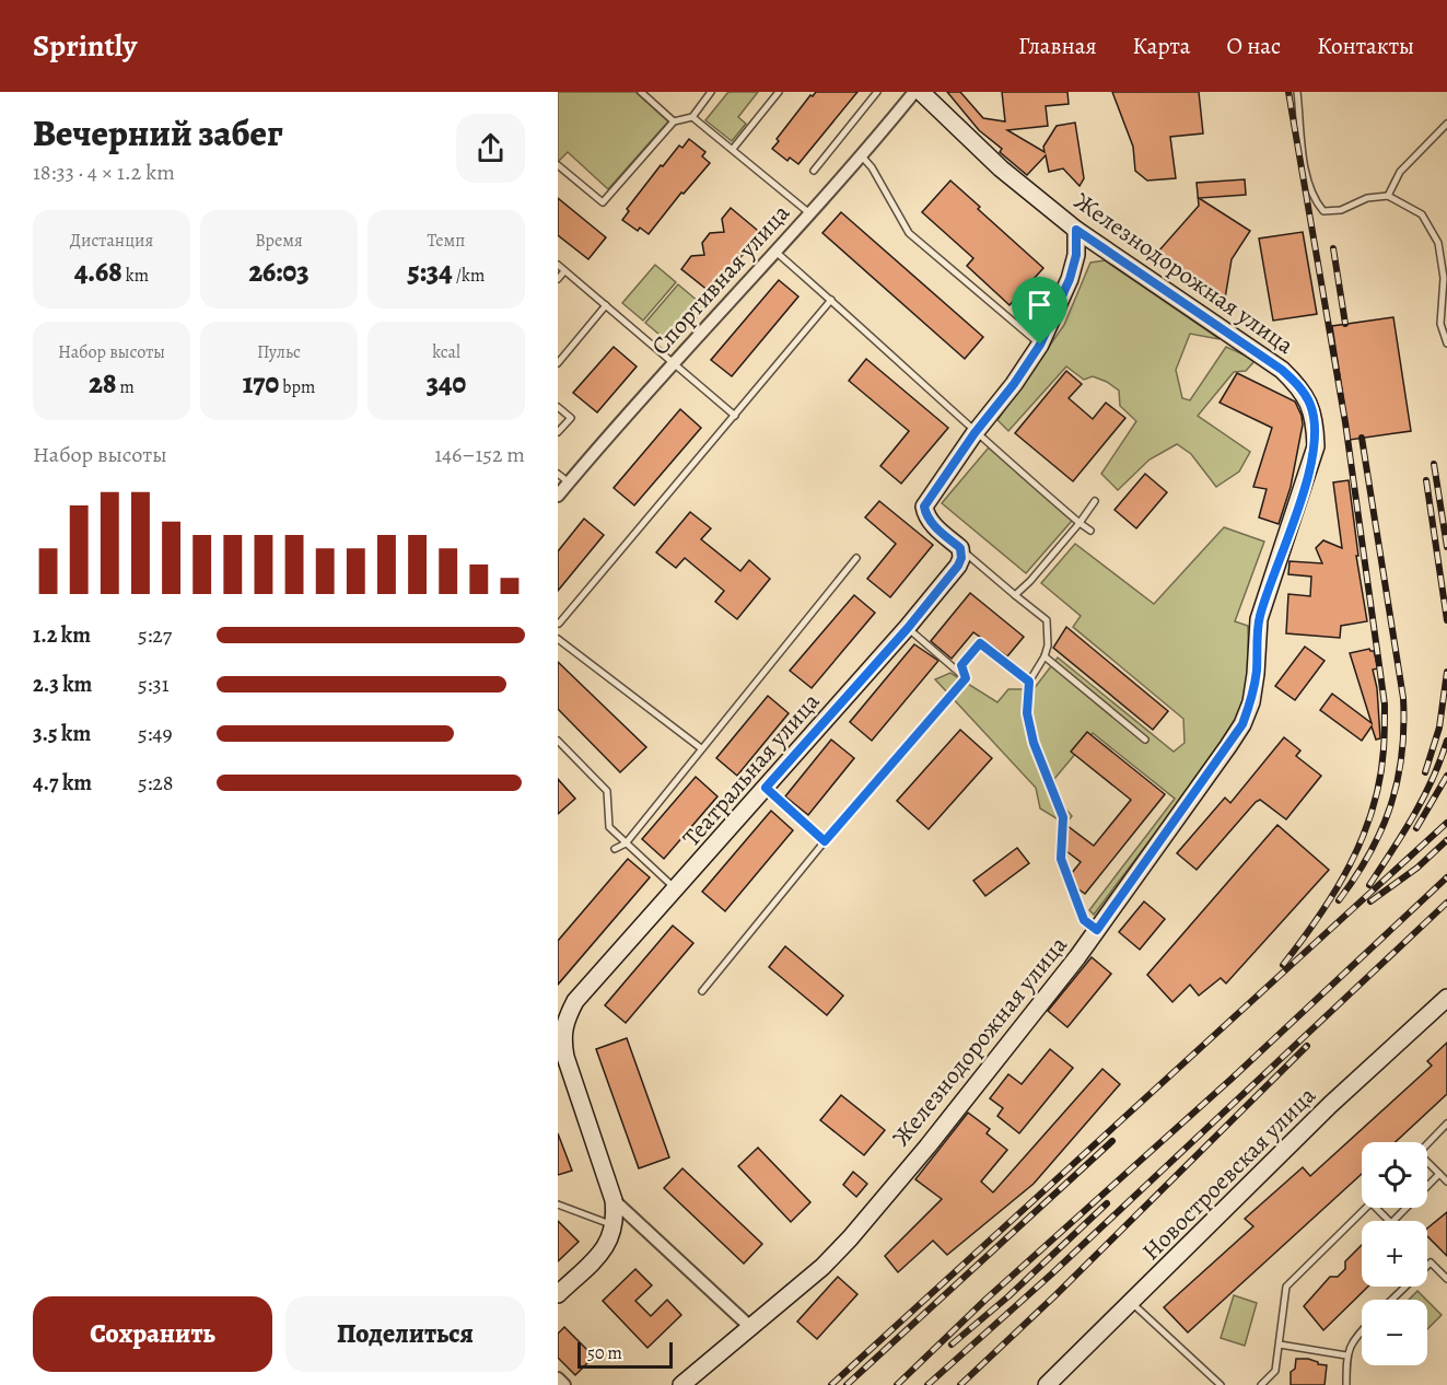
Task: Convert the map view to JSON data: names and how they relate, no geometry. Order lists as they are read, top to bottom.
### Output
{
  "streets": {
    "street": [
      "Железнодорожная улица",
      "Спортивная улица",
      "Театральная улица",
      "Новостроевская улица"
    ]
  },
  "crossings": [
    ["Железнодорожная улица", "Театральная улица"]
  ],
  "scale_bar": "50 m",
  "page": {
    "header": "Sprintly",
    "nav": [
      "Главная",
      "Карта",
      "О нас",
      "Контакты"
    ],
    "heading": ["Вечерний забег", "18:33 · 4 × 1.2 km"],
    "stats": [
      ["Дистанция", "4.68 km"],
      ["Время", "26:03"],
      ["Темп", "5:34 /km"],
      ["Набор высоты", "28 m"],
      ["Пульс", "170 bpm"],
      ["kcal", "340"]
    ],
    "chart": ["Набор высоты", "146–152 m"],
    "list": [
      {
        "name": "1.2 km",
        "note": "5:27"
      },
      {
        "name": "2.3 km",
        "note": "5:31"
      },
      {
        "name": "3.5 km",
        "note": "5:49"
      },
      {
        "name": "4.7 km",
        "note": "5:28"
      }
    ],
    "map_buttons": ["+", "−"],
    "buttons": ["Сохранить", "Поделиться"],
    "scale": "50 m"
  }
}
